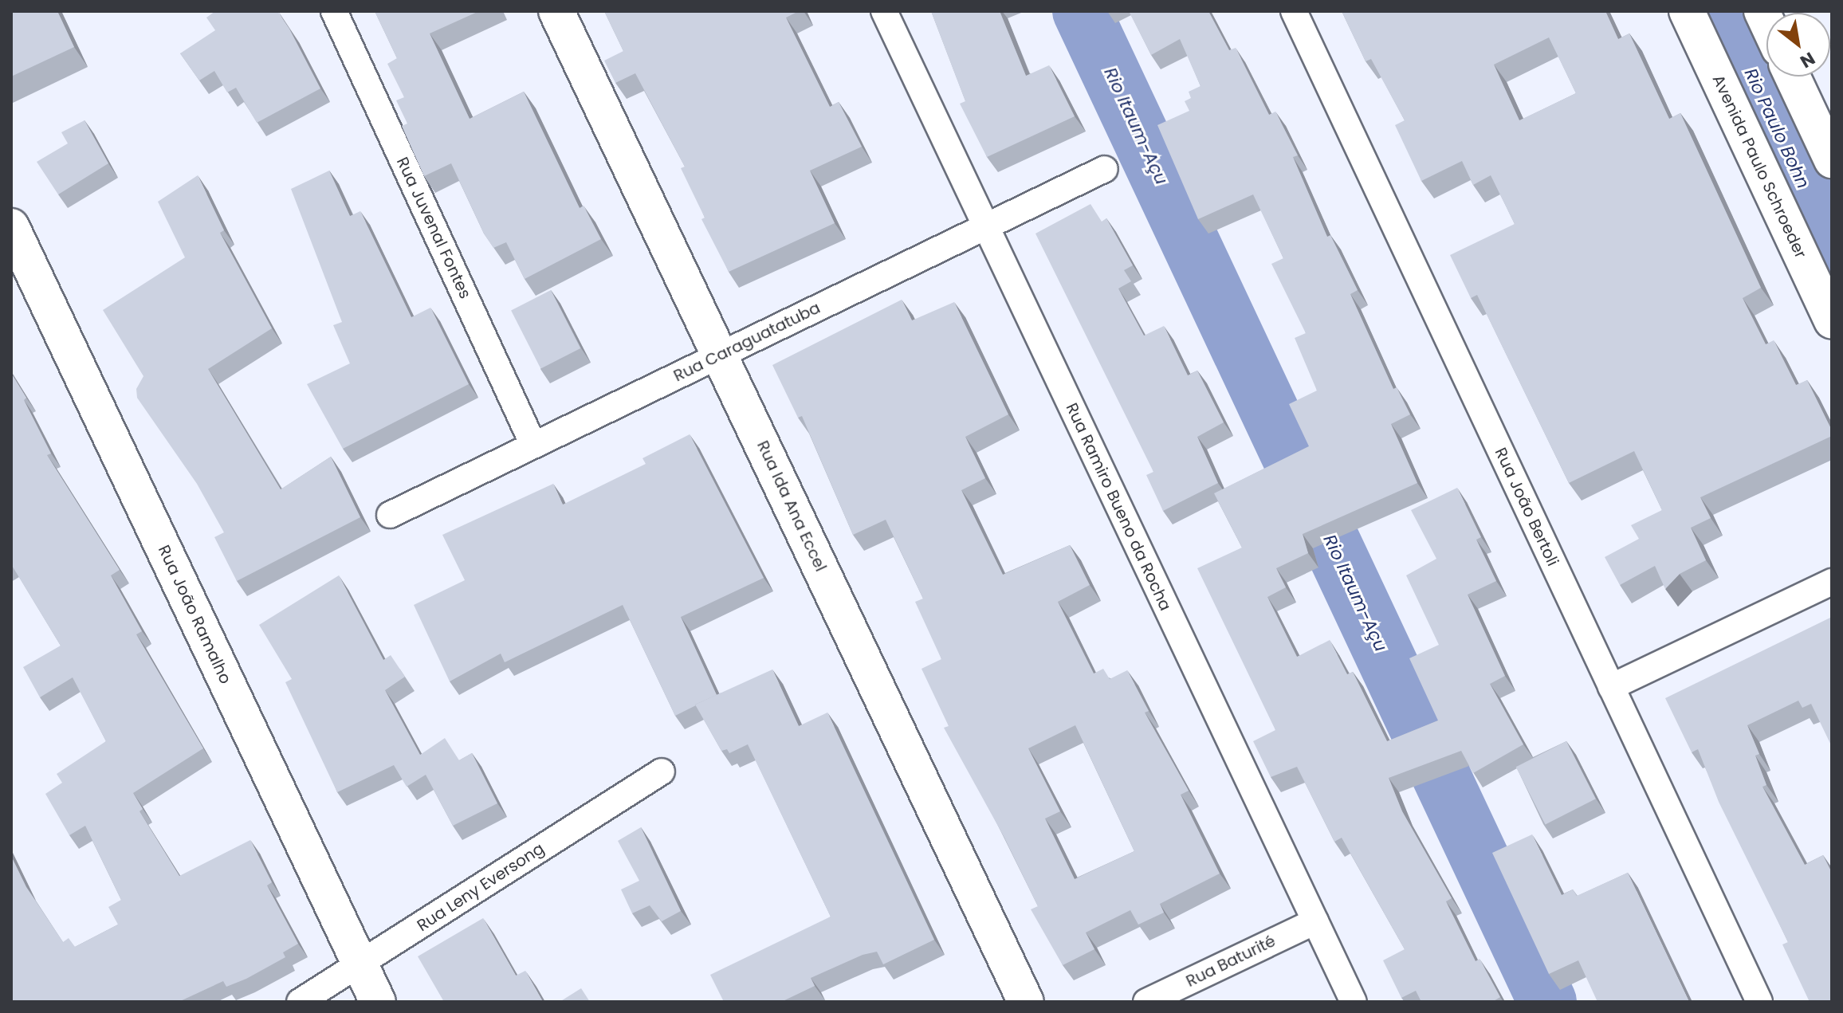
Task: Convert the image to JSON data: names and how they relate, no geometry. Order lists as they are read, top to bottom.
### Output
{
  "streets": {
    "street": [
      "Avenida Paulo Schroeder",
      "Rua Juvenal Fontes",
      "Rua Caraguatatuba",
      "Rua Ida Ana Eccel",
      "Rua Ramiro Bueno da Rocha",
      "Rua João Bertoli",
      "Rua João Ramalho",
      "Rua Leny Eversong",
      "Rua Baturité"
    ]
  },
  "crossings": [
    ["Rua Juvenal Fontes", "Rua Caraguatatuba"],
    ["Rua Caraguatatuba", "Rua Ida Ana Eccel"],
    ["Rua Caraguatatuba", "Rua Ramiro Bueno da Rocha"],
    ["Rua Ramiro Bueno da Rocha", "Rua Baturité"],
    ["Rua João Ramalho", "Rua Leny Eversong"]
  ],
  "water": ["Rio Itaum-Açu", "Rio Paulo Bohn"],
  "north": "bottom right"
}
